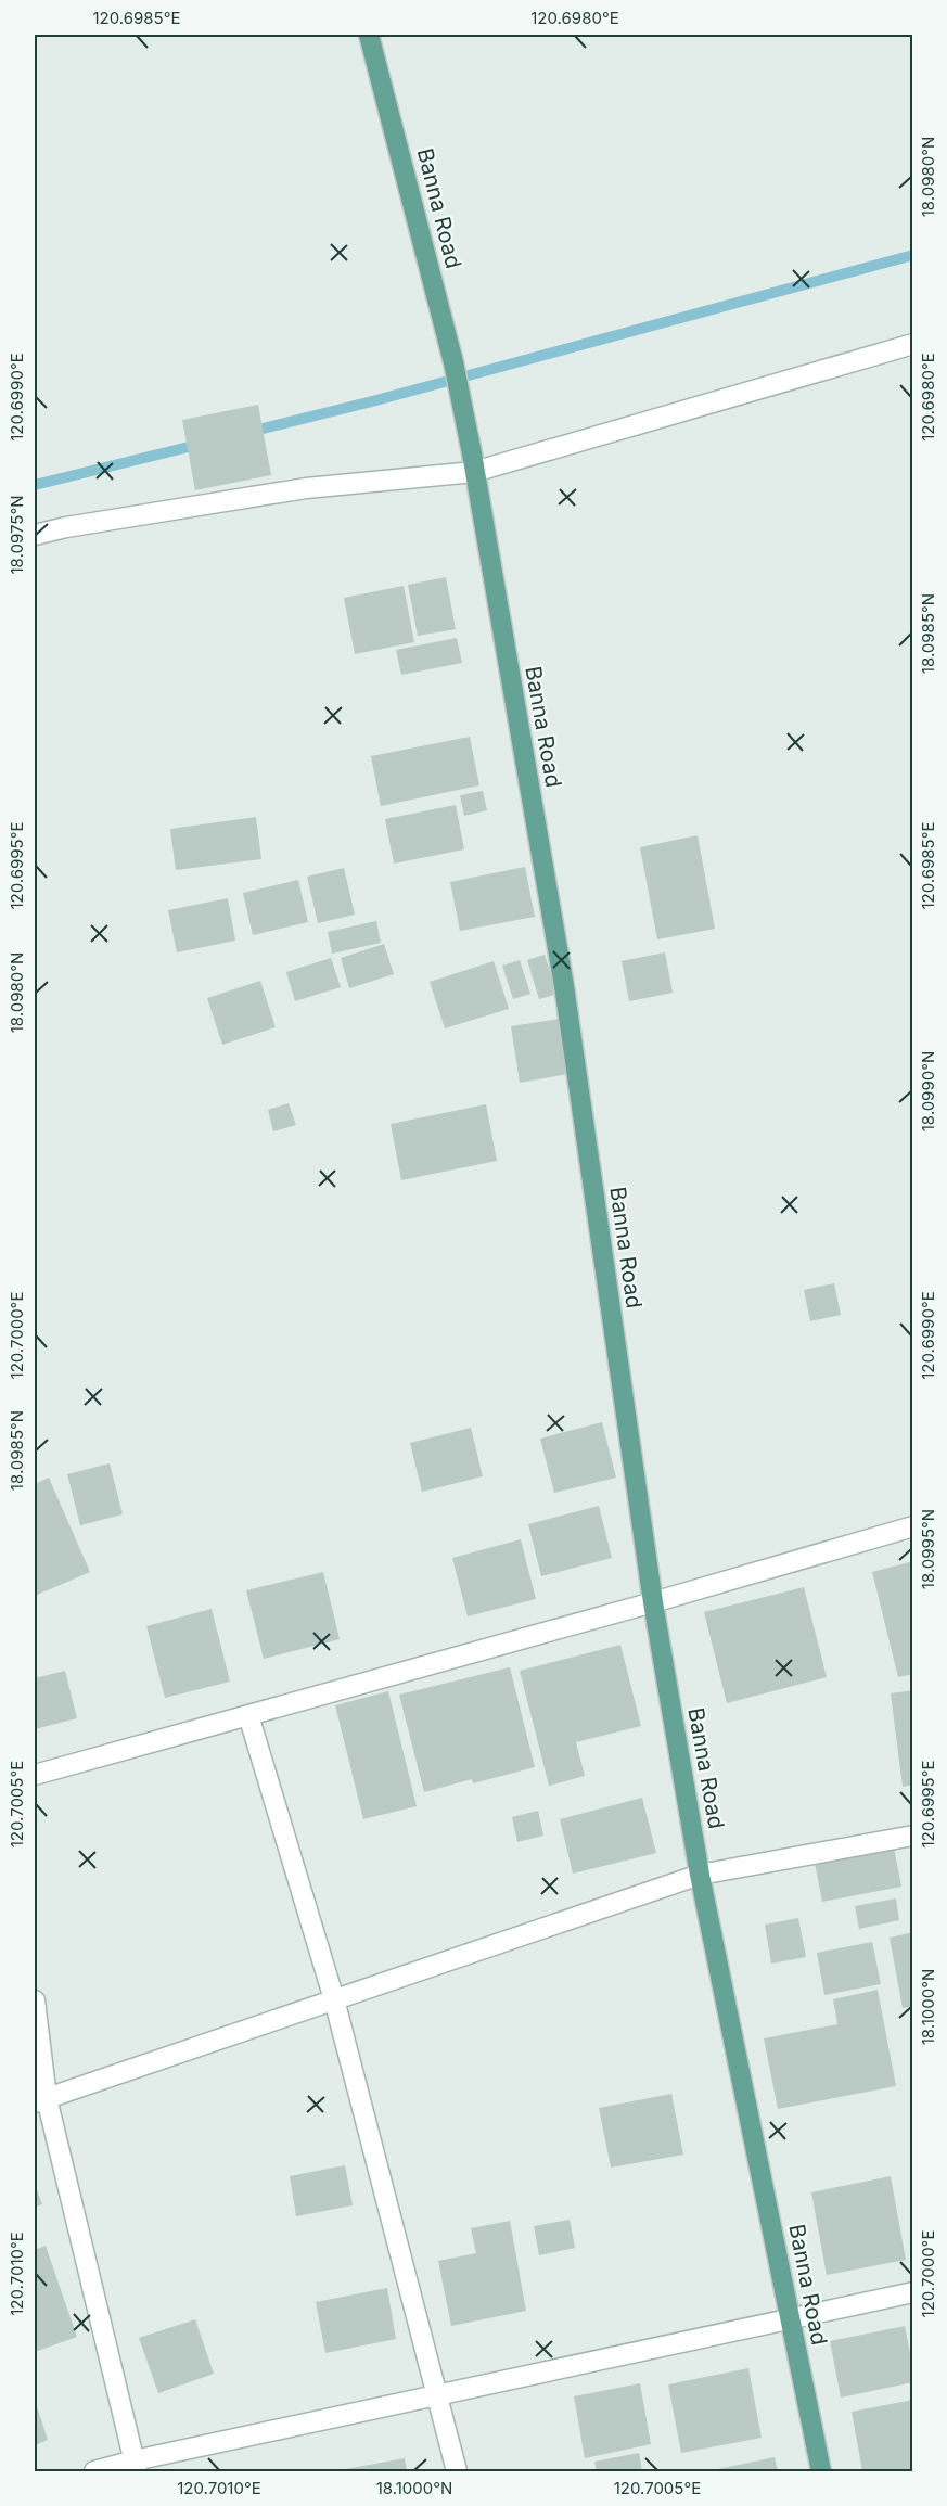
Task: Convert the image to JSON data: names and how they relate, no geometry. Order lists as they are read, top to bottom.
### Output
{
  "streets": {
    "main road": ["Banna Road"]
  },
  "coordinates": [
    "120.6985°E",
    "120.6980°E",
    "18.0980°N",
    "120.6990°E",
    "18.0975°N",
    "18.0985°N",
    "120.6995°E",
    "18.0990°N",
    "120.7000°E",
    "18.0995°N",
    "120.7005°E",
    "18.1000°N",
    "120.7010°E"
  ]
}
